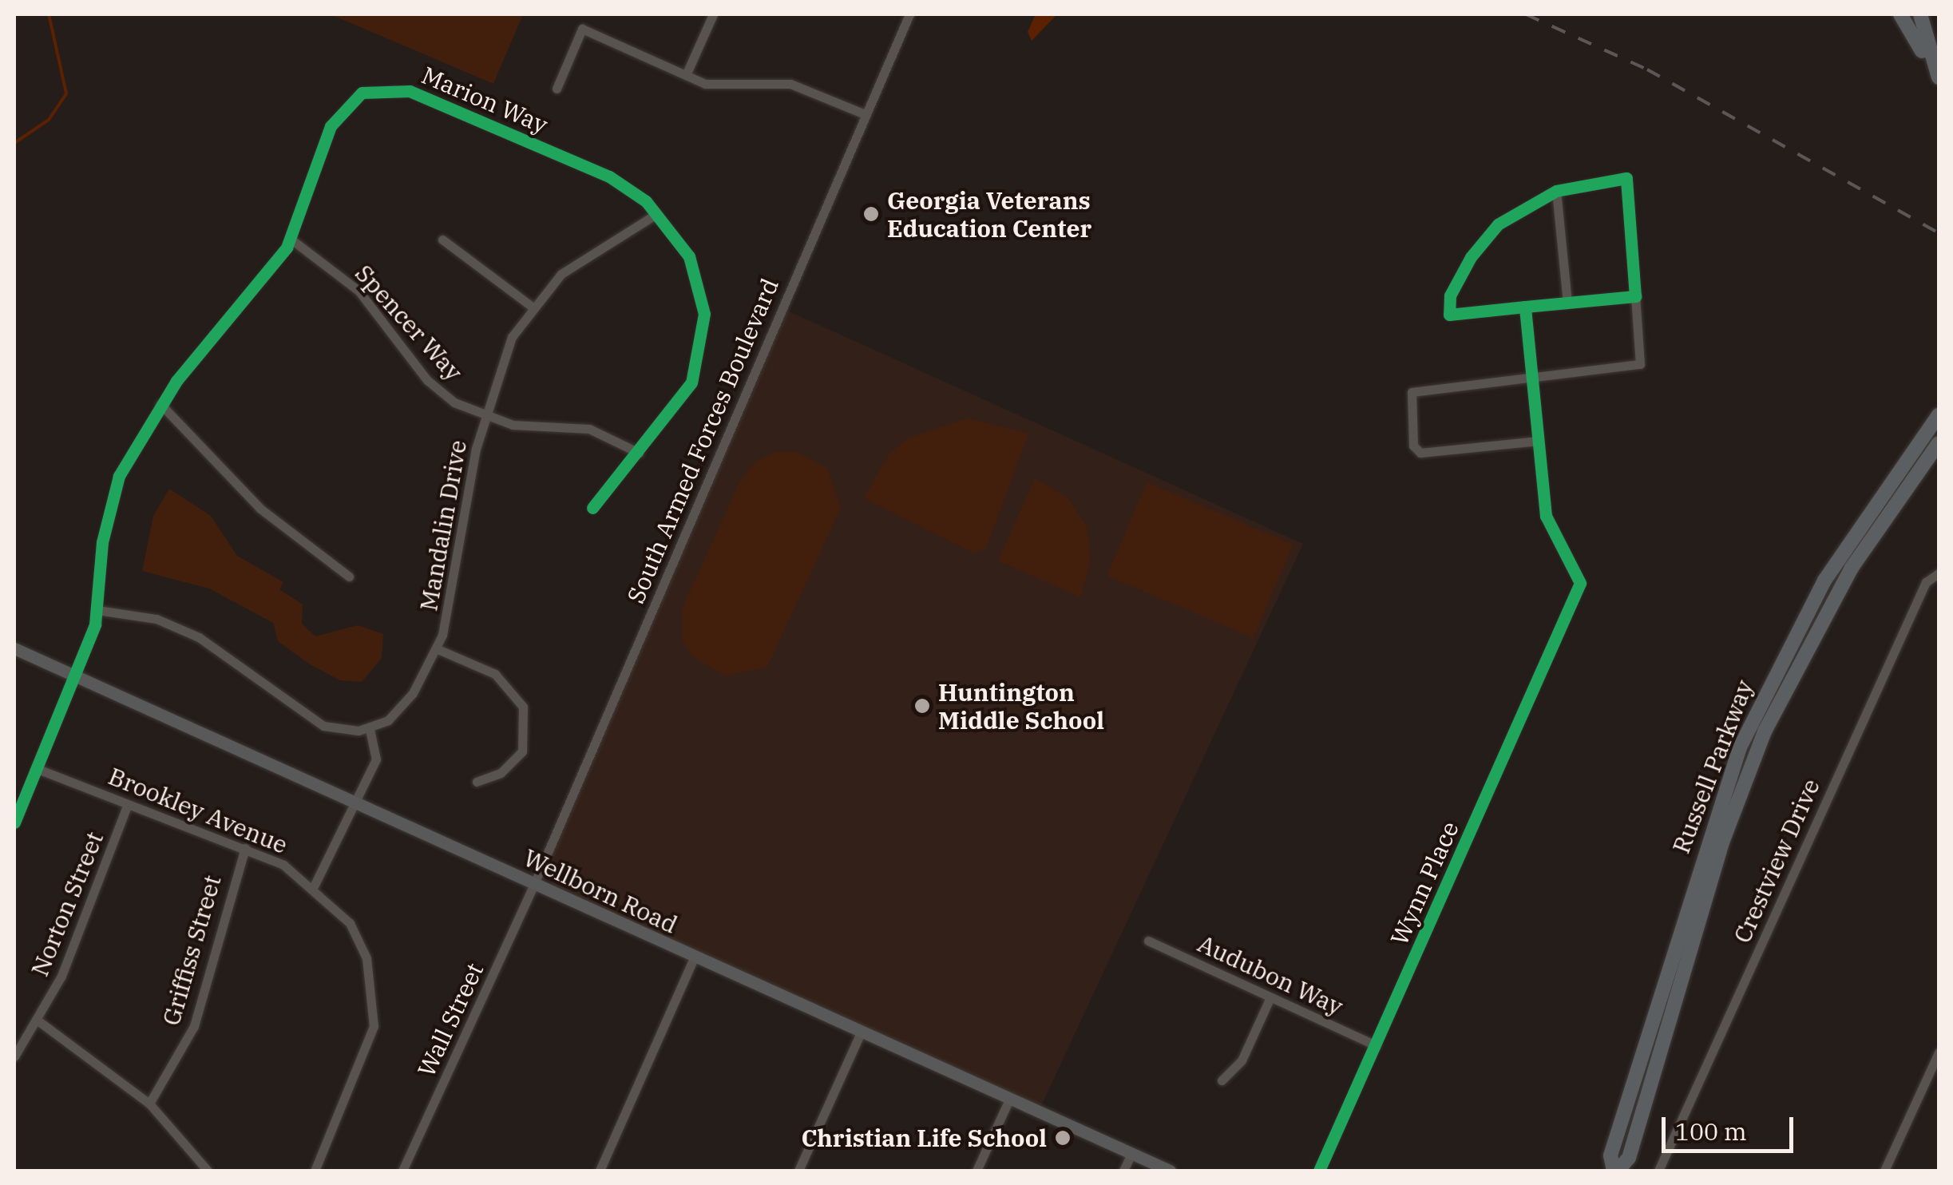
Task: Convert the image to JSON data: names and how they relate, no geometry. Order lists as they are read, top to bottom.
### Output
{
  "streets": {
    "main road": ["Russell Parkway"],
    "street": [
      "Marion Way",
      "Spencer Way",
      "South Armed Forces Boulevard",
      "Mandalin Drive",
      "Brookley Avenue",
      "Crestview Drive",
      "Wynn Place",
      "Wellborn Road",
      "Norton Street",
      "Griffiss Street",
      "Audubon Way",
      "Wall Street"
    ]
  },
  "crossings": [
    ["Marion Way", "Spencer Way"],
    ["Marion Way", "Mandalin Drive"],
    ["Marion Way", "Brookley Avenue"],
    ["Marion Way", "Wellborn Road"],
    ["Spencer Way", "Mandalin Drive"],
    ["South Armed Forces Boulevard", "Wellborn Road"],
    ["South Armed Forces Boulevard", "Wall Street"],
    ["Brookley Avenue", "Norton Street"],
    ["Brookley Avenue", "Griffiss Street"],
    ["Wynn Place", "Audubon Way"],
    ["Wellborn Road", "Wall Street"]
  ],
  "places": ["Georgia Veterans Education Center", "Huntington Middle School", "Christian Life School"],
  "scale_bar": "100 m"
}
